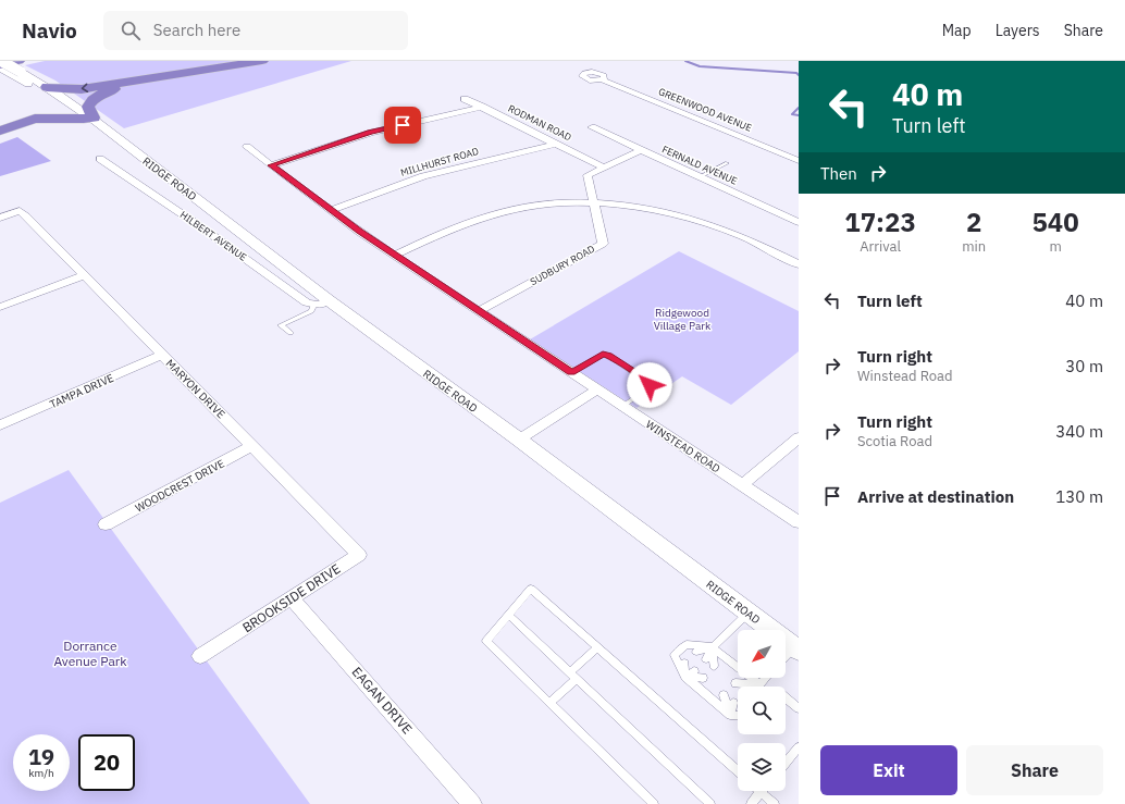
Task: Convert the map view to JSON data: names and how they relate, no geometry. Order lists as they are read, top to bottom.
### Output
{
  "streets": {
    "street": [
      "GREENWOOD AVENUE",
      "RODMAN ROAD",
      "MILLHURST ROAD",
      "FERNALD AVENUE",
      "RIDGE ROAD",
      "HILBERT AVENUE",
      "SUDBURY ROAD",
      "MARYON DRIVE",
      "TAMPA DRIVE",
      "WINSTEAD ROAD",
      "WOODCREST DRIVE",
      "BROOKSIDE DRIVE",
      "EAGAN DRIVE"
    ]
  },
  "crossings": [
    ["RODMAN ROAD", "MILLHURST ROAD"],
    ["RODMAN ROAD", "SUDBURY ROAD"],
    ["MILLHURST ROAD", "WINSTEAD ROAD"],
    ["FERNALD AVENUE", "SUDBURY ROAD"],
    ["RIDGE ROAD", "HILBERT AVENUE"],
    ["SUDBURY ROAD", "WINSTEAD ROAD"],
    ["MARYON DRIVE", "TAMPA DRIVE"],
    ["MARYON DRIVE", "WOODCREST DRIVE"],
    ["MARYON DRIVE", "BROOKSIDE DRIVE"],
    ["BROOKSIDE DRIVE", "EAGAN DRIVE"]
  ],
  "parks": ["Ridgewood Village Park", "Dorrance Avenue Park"],
  "north": "bottom left",
  "page": {
    "header": "Navio",
    "search": "Search here",
    "nav": ["Map", "Layers", "Share"],
    "turn": ["40 m", "Turn left"],
    "then": "Then",
    "eta": [
      "17:23",
      "Arrival",
      "2",
      "min",
      "540",
      "m"
    ],
    "list": [
      {
        "name": "Turn left",
        "value": "40 m"
      },
      {
        "name": "Turn right",
        "note": "Winstead Road",
        "value": "30 m"
      },
      {
        "name": "Turn right",
        "note": "Scotia Road",
        "value": "340 m"
      },
      {
        "name": "Arrive at destination",
        "value": "130 m"
      }
    ],
    "speed": "19 km/h",
    "limit": "20",
    "buttons": ["Exit", "Share"]
  }
}
